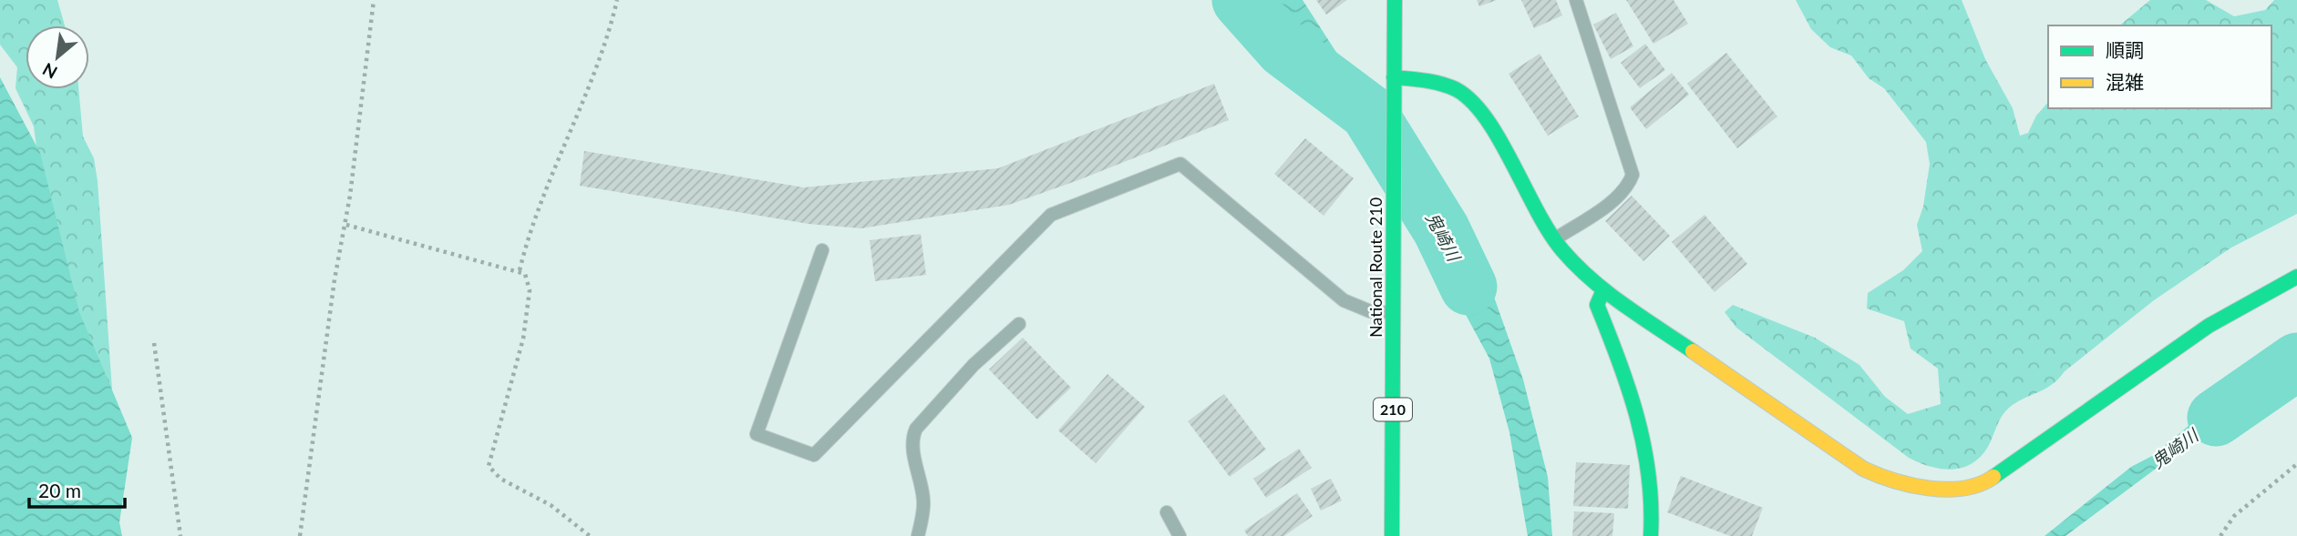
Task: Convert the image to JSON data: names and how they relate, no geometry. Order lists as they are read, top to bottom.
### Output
{
  "streets": {
    "main road": ["National Route 210", "210"]
  },
  "water": ["鬼崎川"],
  "legend": ["順調", "混雑"],
  "scale_bar": "20 m",
  "north": "bottom left"
}
